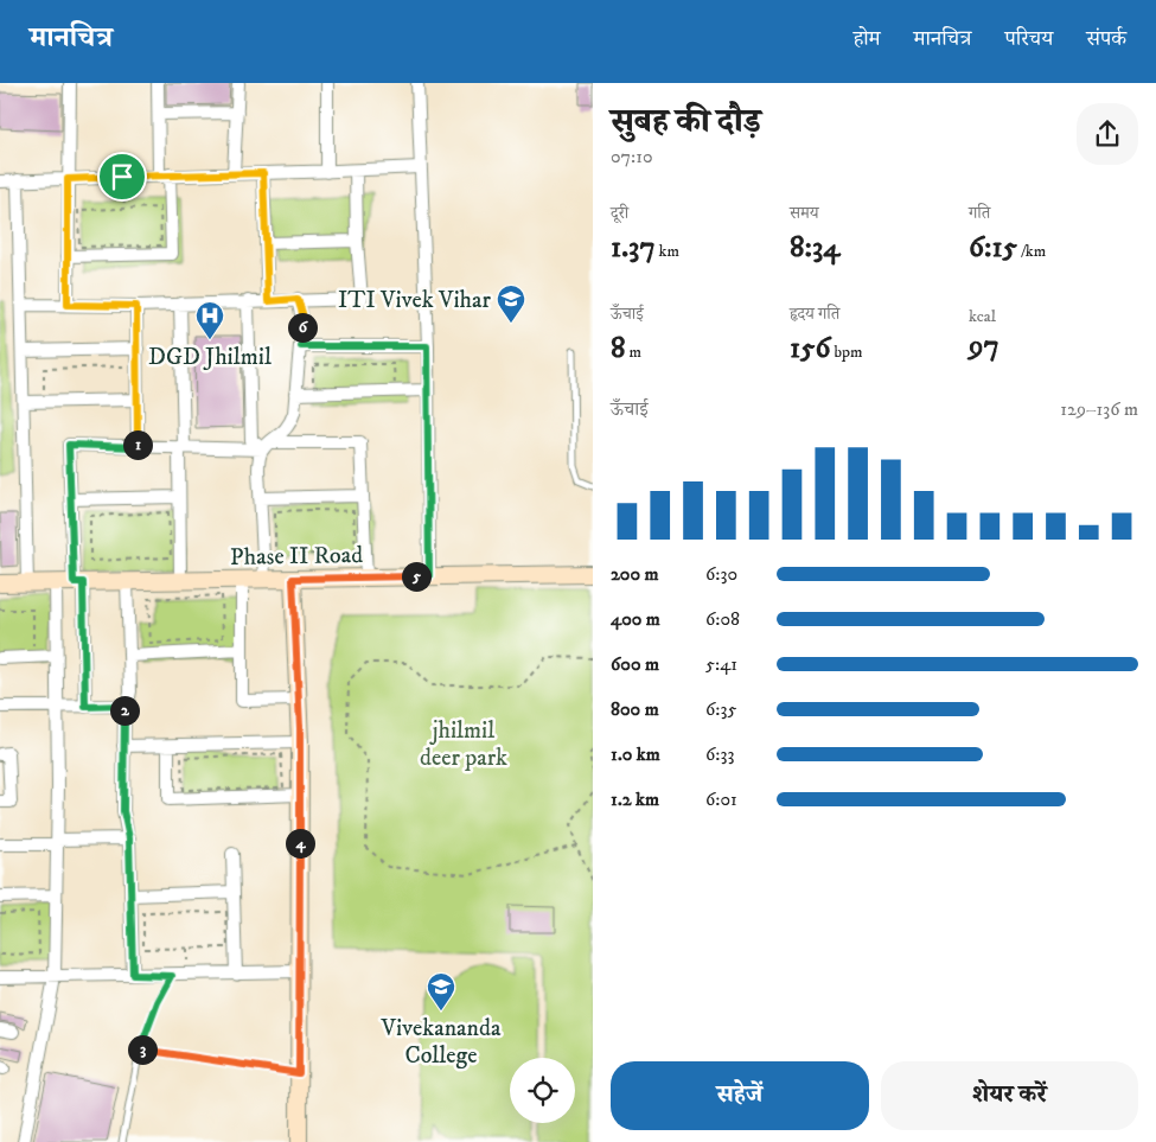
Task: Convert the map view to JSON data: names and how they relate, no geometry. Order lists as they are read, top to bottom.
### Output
{
  "streets": {
    "street": ["Phase II Road"]
  },
  "parks": ["jhilmil deer park"],
  "places": {
    "school or university": ["ITI Vivek Vihar", "Vivekananda College"],
    "hospital": ["DGD Jhilmil"]
  },
  "page": {
    "header": "मानचित्र",
    "nav": [
      "होम",
      "मानचित्र",
      "परिचय",
      "संपर्क"
    ],
    "heading": ["सुबह की दौड़", "07:10"],
    "stats": [
      ["दूरी", "1.37 km"],
      ["समय", "8:34"],
      ["गति", "6:15 /km"],
      ["ऊँचाई", "8 m"],
      ["हृदय गति", "156 bpm"],
      ["kcal", "97"]
    ],
    "pins": [
      "6",
      "1",
      "5",
      "2",
      "4",
      "3"
    ],
    "chart": ["ऊँचाई", "129–136 m"],
    "list": [
      {
        "name": "200 m",
        "note": "6:30"
      },
      {
        "name": "400 m",
        "note": "6:08"
      },
      {
        "name": "600 m",
        "note": "5:41"
      },
      {
        "name": "800 m",
        "note": "6:35"
      },
      {
        "name": "1.0 km",
        "note": "6:33"
      },
      {
        "name": "1.2 km",
        "note": "6:01"
      }
    ],
    "buttons": ["सहेजें", "शेयर करें"]
  }
}
